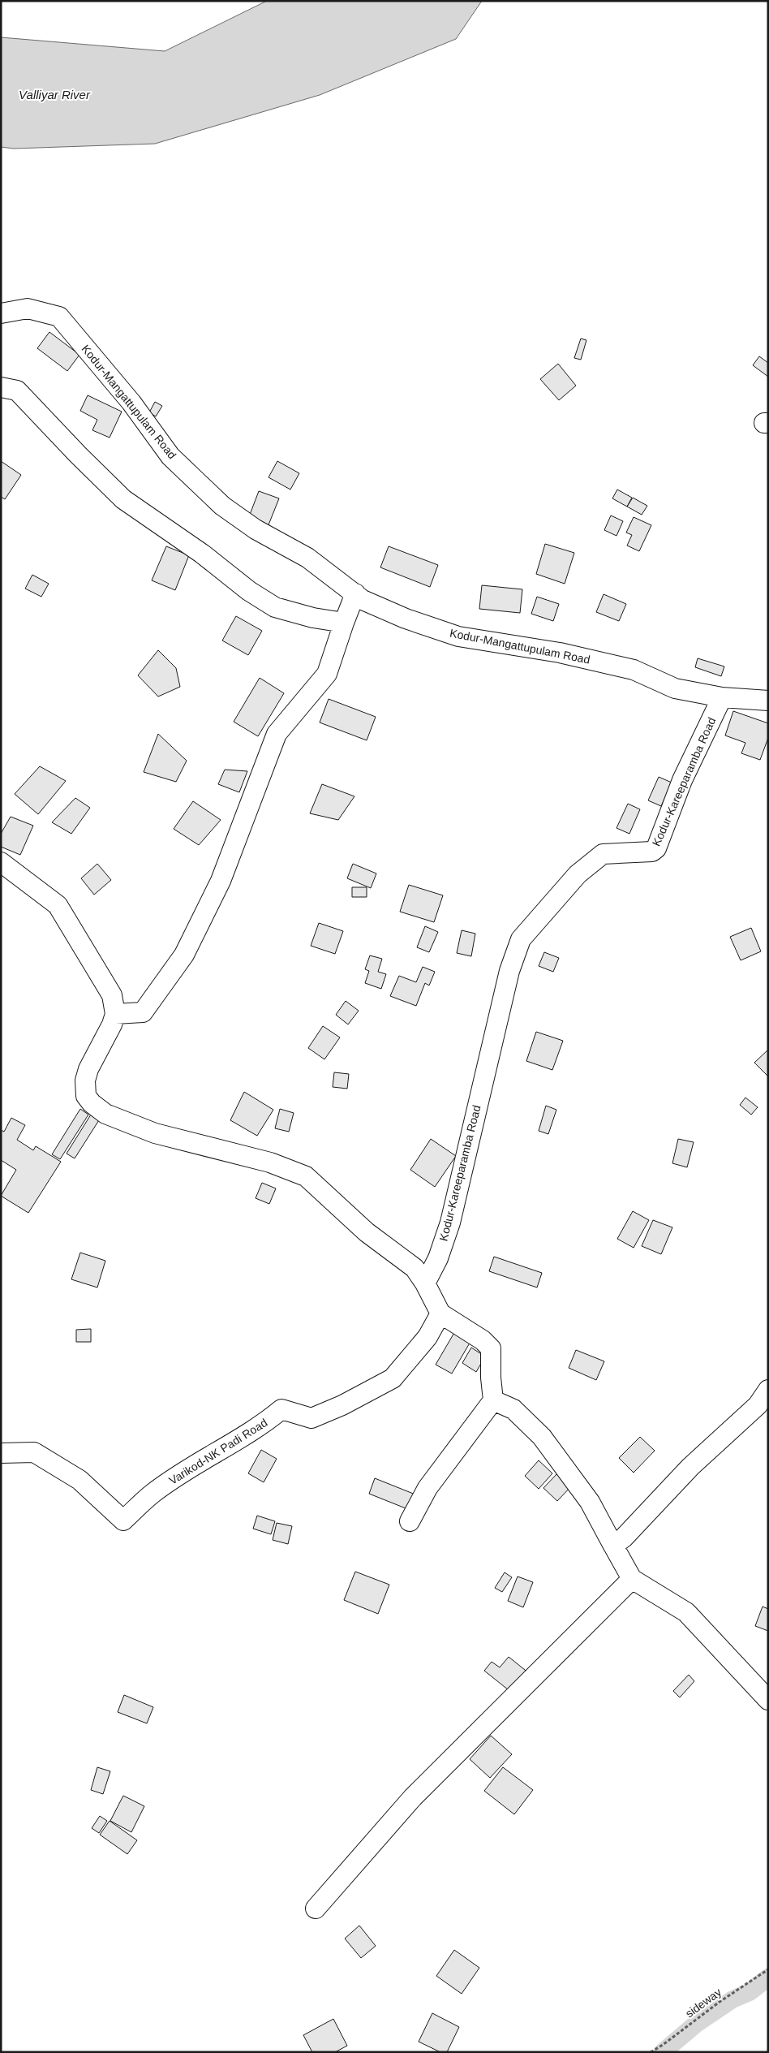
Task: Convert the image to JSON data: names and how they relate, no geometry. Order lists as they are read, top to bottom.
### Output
{
  "streets": {
    "street": ["Kodur-Mangattupulam Road", "Kodur-Kareeparamba Road", "Varikod-NK Padi Road"],
    "path": ["sideway"]
  },
  "crossings": [
    ["Kodur-Mangattupulam Road", "Kodur-Kareeparamba Road"]
  ],
  "water": ["Valliyar River"]
}
